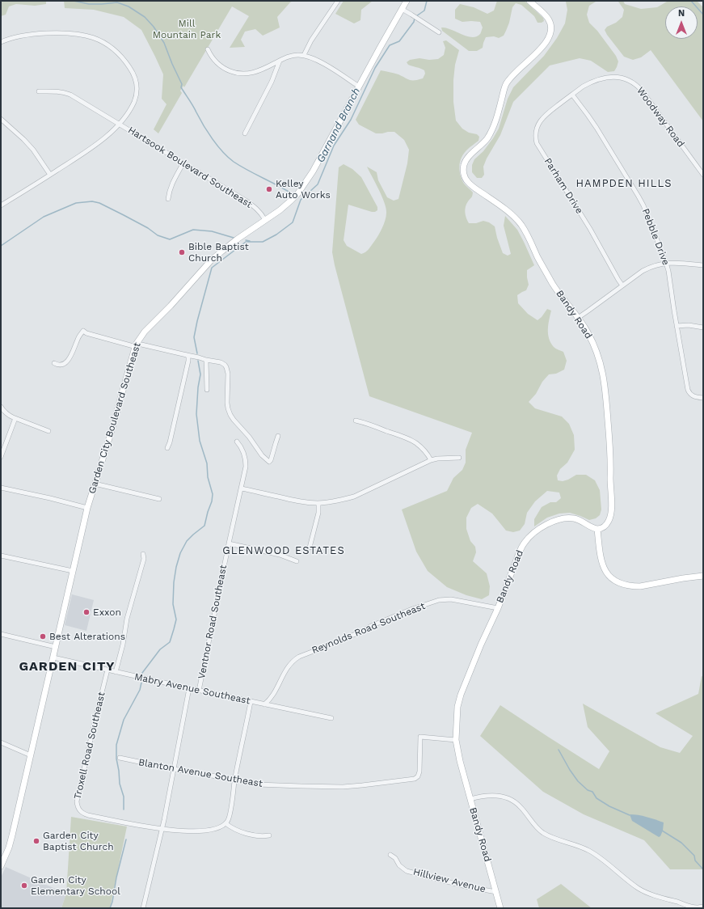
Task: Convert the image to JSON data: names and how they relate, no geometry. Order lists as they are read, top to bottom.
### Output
{
  "streets": {
    "street": [
      "Woodway Road",
      "Hartsook Boulevard Southeast",
      "Parham Drive",
      "Pebble Drive",
      "Bandy Road",
      "Garden City Boulevard Southeast",
      "Ventnor Road Southeast",
      "Reynolds Road Southeast",
      "Mabry Avenue Southeast",
      "Troxell Road Southeast",
      "Blanton Avenue Southeast",
      "Hillview Avenue"
    ]
  },
  "crossings": [
    ["Woodway Road", "Parham Drive"],
    ["Woodway Road", "Pebble Drive"],
    ["Hartsook Boulevard Southeast", "Garden City Boulevard Southeast"],
    ["Parham Drive", "Pebble Drive"],
    ["Bandy Road", "Reynolds Road Southeast"],
    ["Bandy Road", "Blanton Avenue Southeast"],
    ["Bandy Road", "Hillview Avenue"],
    ["Garden City Boulevard Southeast", "Mabry Avenue Southeast"],
    ["Ventnor Road Southeast", "Mabry Avenue Southeast"],
    ["Ventnor Road Southeast", "Troxell Road Southeast"],
    ["Ventnor Road Southeast", "Blanton Avenue Southeast"],
    ["Reynolds Road Southeast", "Mabry Avenue Southeast"],
    ["Mabry Avenue Southeast", "Troxell Road Southeast"]
  ],
  "districts": ["HAMPDEN HILLS", "GLENWOOD ESTATES", "GARDEN CITY"],
  "water": ["Garnand Branch"],
  "parks": ["Mill Mountain Park"],
  "places": [
    "Kelley Auto Works",
    "Bible Baptist Church",
    "Exxon",
    "Best Alterations",
    "Garden City Baptist Church",
    "Garden City Elementary School"
  ],
  "north": "top"
}
